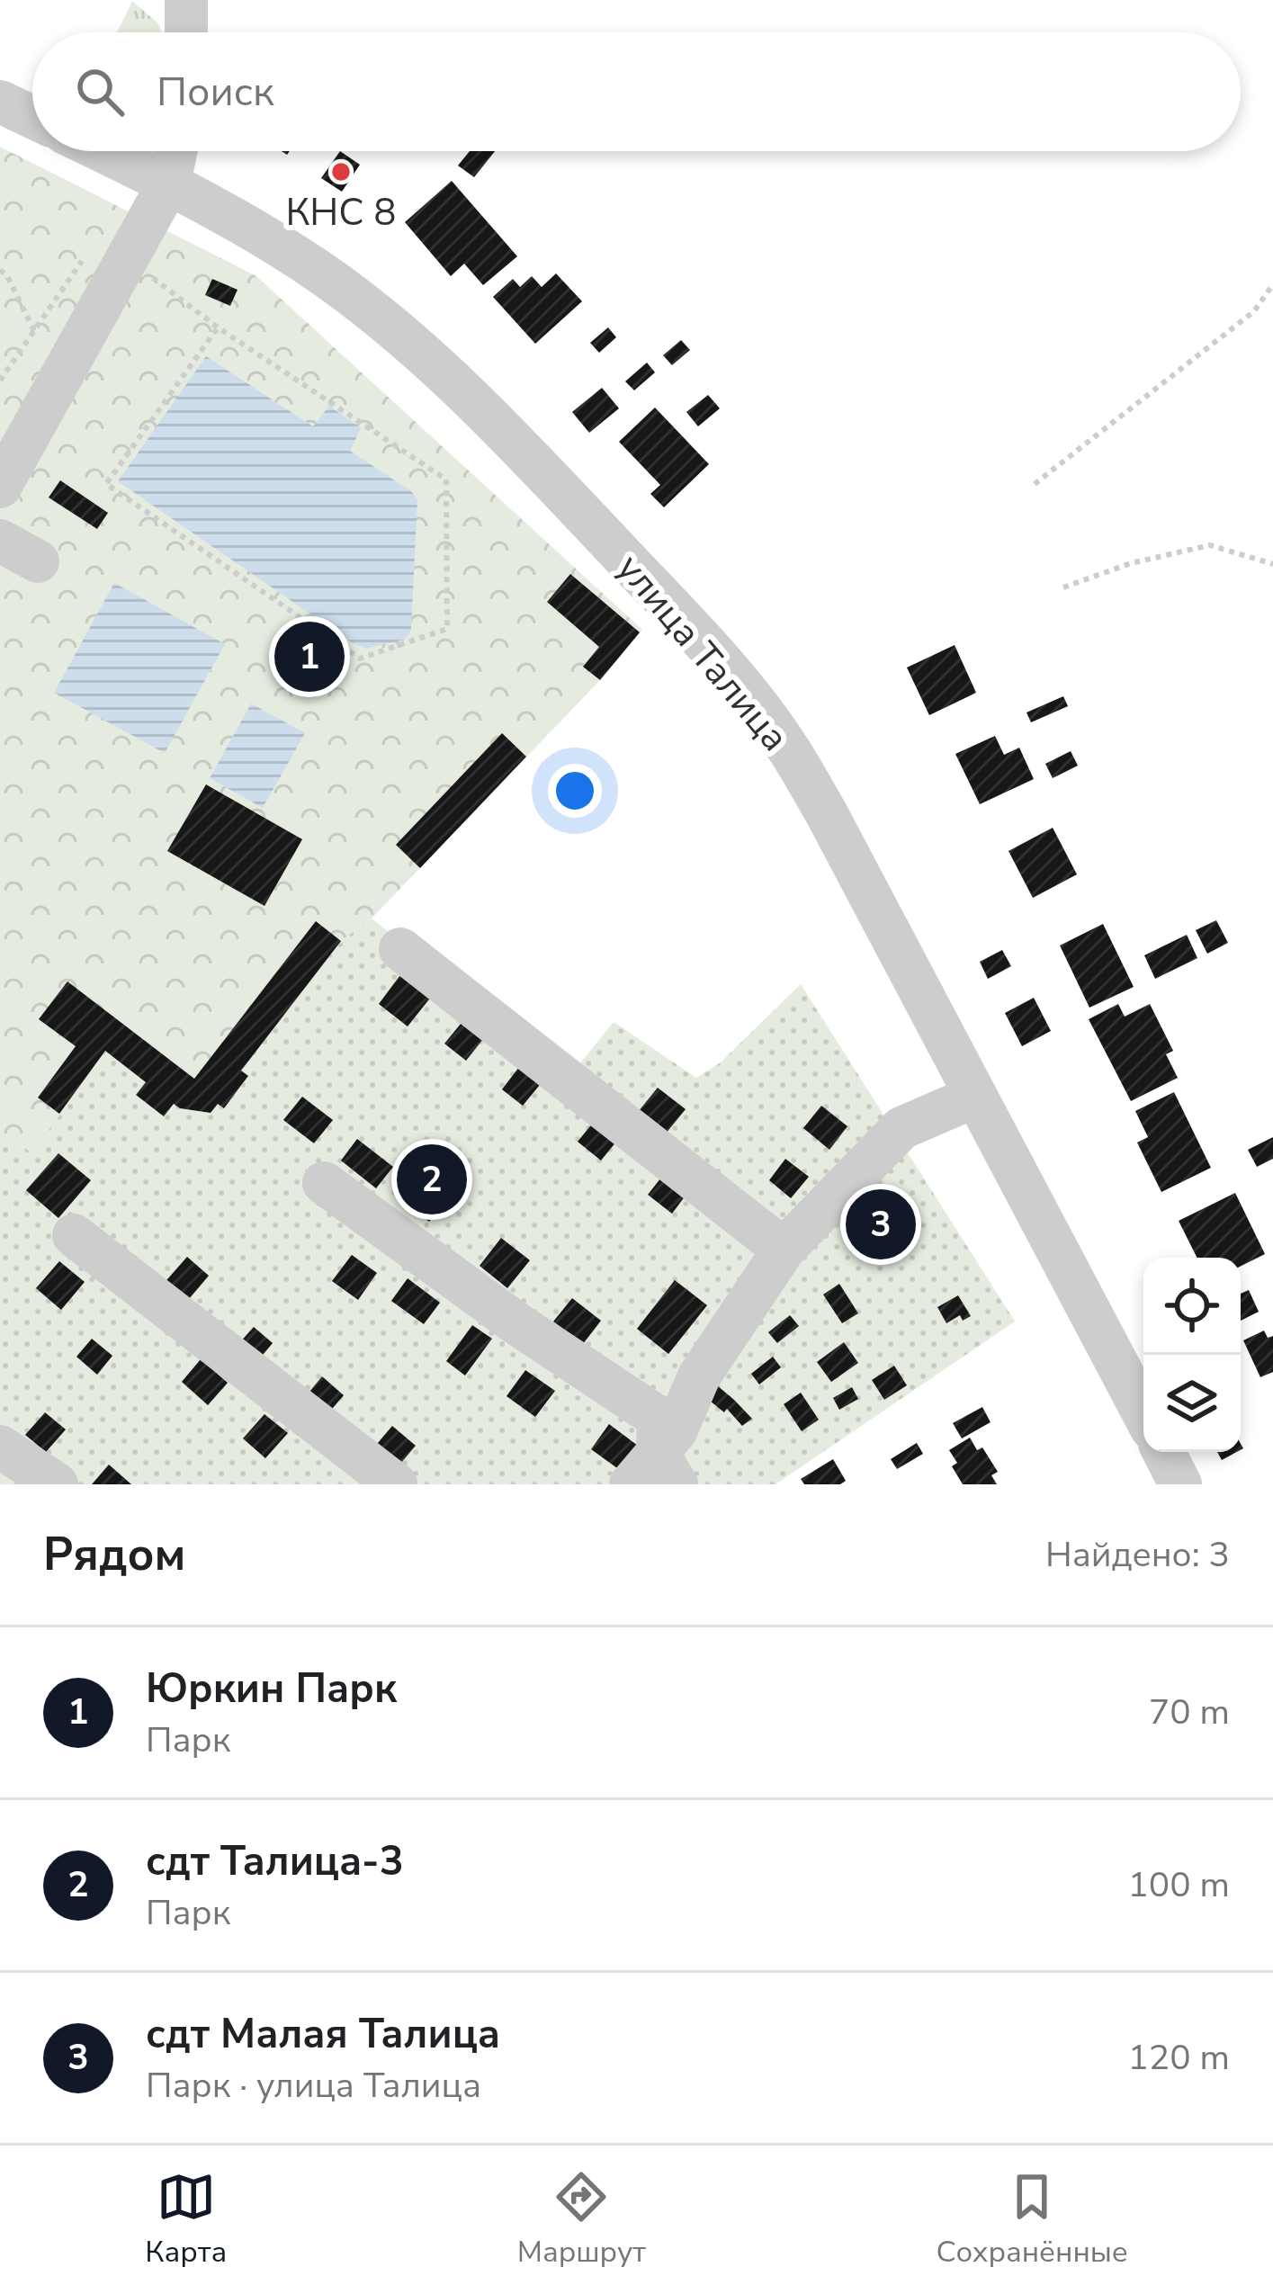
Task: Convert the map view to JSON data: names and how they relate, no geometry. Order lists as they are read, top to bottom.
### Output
{
  "streets": {
    "street": ["улица Талица"]
  },
  "places": ["КНС 8"],
  "page": {
    "search": "Поиск",
    "pins": ["1", "2", "3"],
    "heading": ["Рядом", "Найдено: 3"],
    "list": [
      {
        "mark": "1",
        "name": "Юркин Парк",
        "note": "Парк",
        "value": "70 m"
      },
      {
        "mark": "2",
        "name": "сдт Талица-3",
        "note": "Парк",
        "value": "100 m"
      },
      {
        "mark": "3",
        "name": "сдт Малая Талица",
        "note": "Парк · улица Талица",
        "value": "120 m"
      }
    ],
    "nav": ["Карта", "Маршрут", "Сохранённые"]
  }
}
